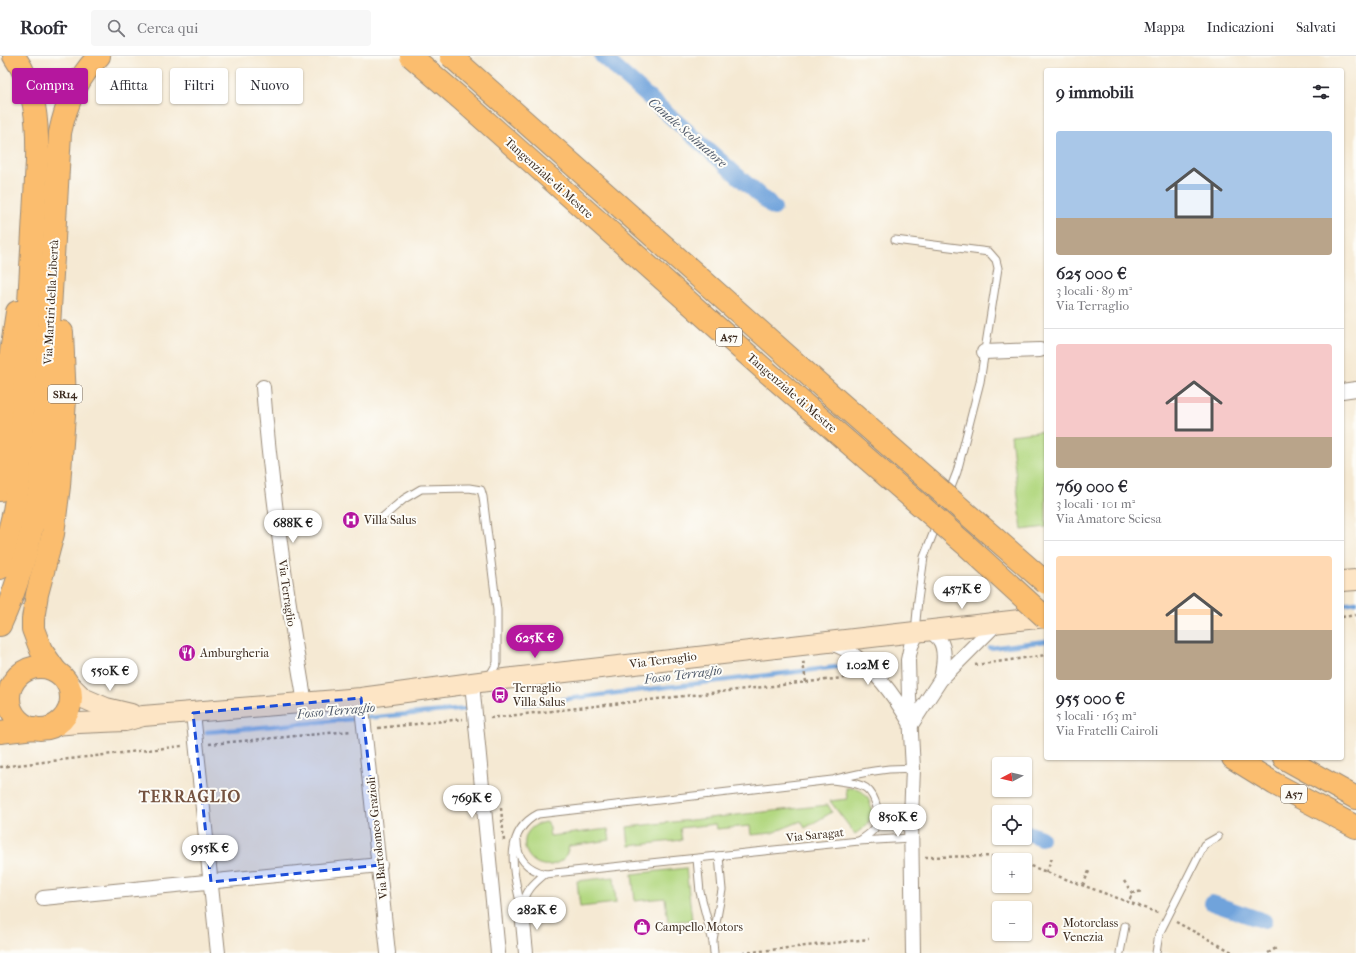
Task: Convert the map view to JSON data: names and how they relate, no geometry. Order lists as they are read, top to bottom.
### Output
{
  "streets": {
    "main road": [
      "Tangenziale di Mestre",
      "Via Martiri della Libertà",
      "A57",
      "SR14",
      "Via Terraglio"
    ],
    "street": ["Via Bartolomeo Grazioli"],
    "lane": ["Via Saragat"]
  },
  "crossings": [
    ["Via Martiri della Libertà", "SR14"],
    ["SR14", "Via Terraglio"],
    ["Via Terraglio", "Via Bartolomeo Grazioli"]
  ],
  "districts": ["TERRAGLIO"],
  "water": ["Canale Scolmatore", "Fosso Terraglio"],
  "places": {
    "hospital": ["Villa Salus"],
    "restaurant": ["Amburgheria"],
    "bus stop": ["Terraglio Villa Salus"],
    "shop": ["Campello Motors", "Motorclass Venezia"]
  },
  "north": "left",
  "page": {
    "header": "Roofr",
    "search": "Cerca qui",
    "nav": ["Mappa", "Indicazioni", "Salvati"],
    "chip": [
      "Compra",
      "Affitta",
      "Filtri",
      "Nuovo"
    ],
    "heading": "9 immobili",
    "list": [
      {
        "name": "625 000 €",
        "note": "3 locali · 89 m² · Via Terraglio"
      },
      {
        "name": "769 000 €",
        "note": "3 locali · 101 m² · Via Amatore Sciesa"
      },
      {
        "name": "955 000 €",
        "note": "5 locali · 163 m² · Via Fratelli Cairoli"
      }
    ],
    "price": [
      "688K €",
      "457K €",
      "625K €",
      "1.02M €",
      "550K €",
      "769K €",
      "850K €",
      "955K €",
      "282K €"
    ],
    "map_buttons": ["+", "−"]
  }
}
